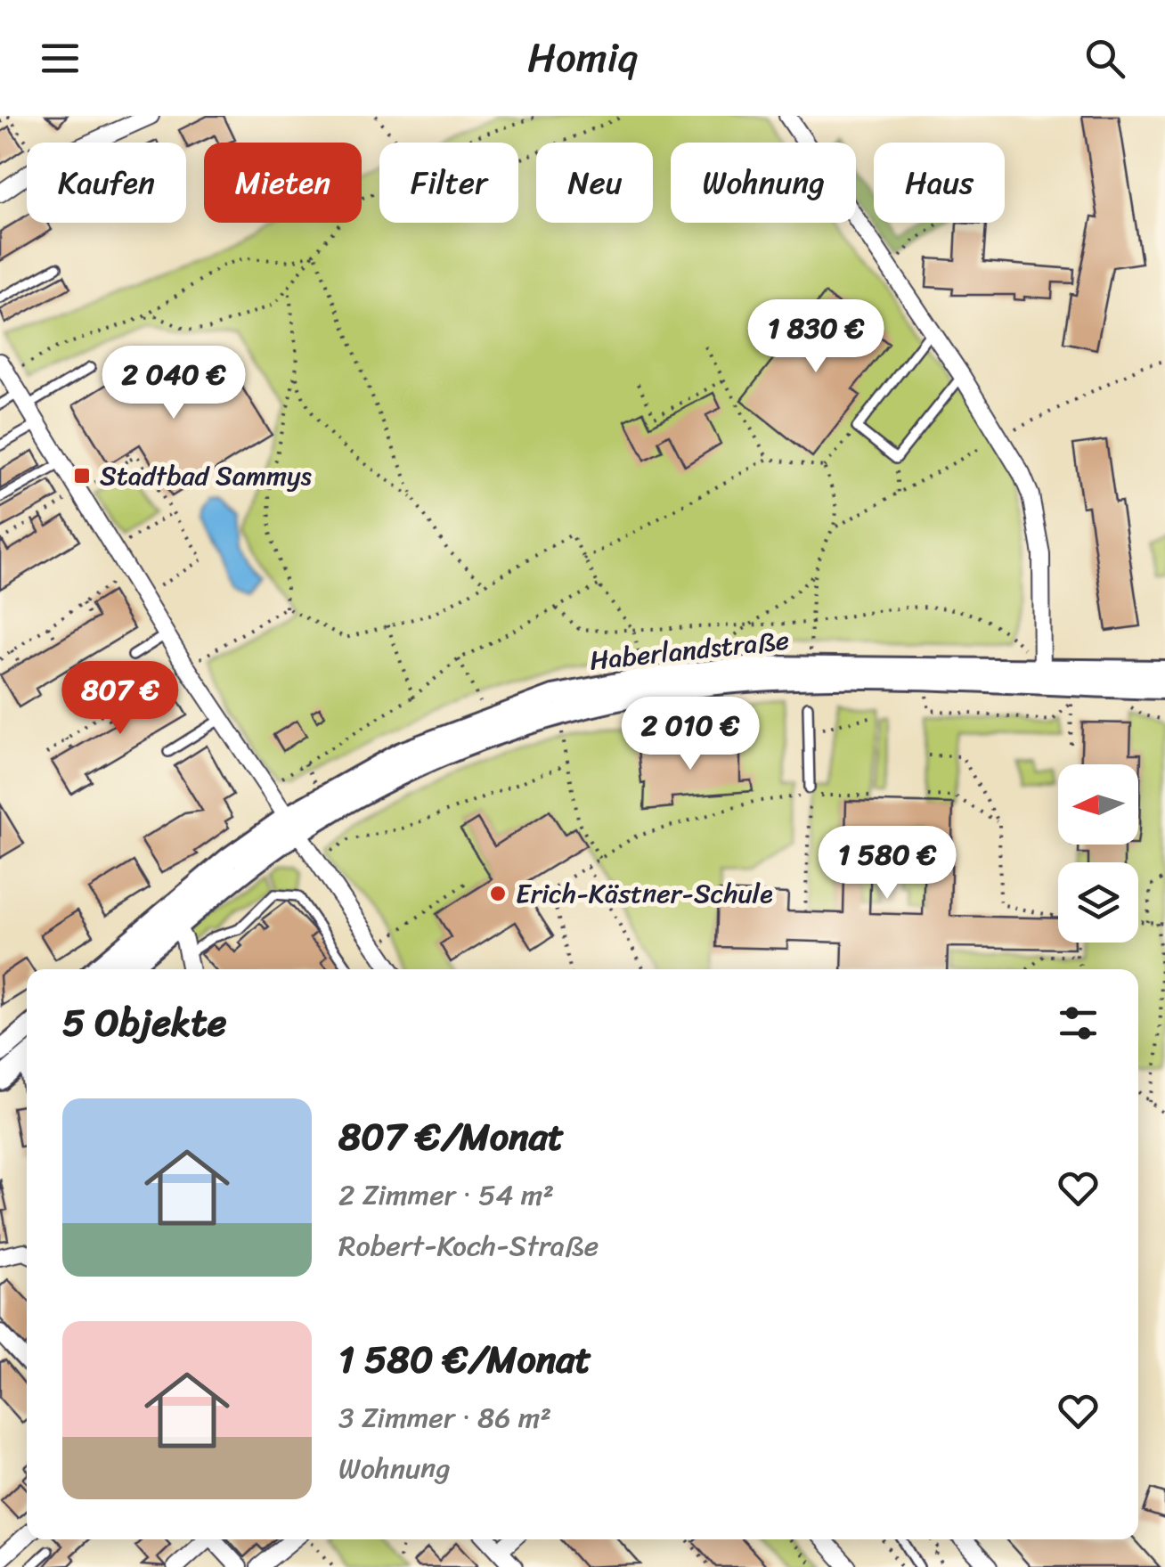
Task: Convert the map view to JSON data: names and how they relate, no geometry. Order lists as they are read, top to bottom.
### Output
{
  "streets": {
    "street": ["Haberlandstraße"]
  },
  "places": {
    "transit": ["Stadtbad Sammys"],
    "other": ["Erich-Kästner-Schule"]
  },
  "north": "left",
  "page": {
    "header": "Homiq",
    "chip": [
      "Kaufen",
      "Mieten",
      "Filter",
      "Neu",
      "Wohnung",
      "Haus"
    ],
    "price": [
      "1 830 €",
      "2 040 €",
      "807 €",
      "2 010 €",
      "1 580 €"
    ],
    "heading": "5 Objekte",
    "list": [
      {
        "name": "807 €/Monat",
        "note": "2 Zimmer · 54 m² · Robert-Koch-Straße"
      },
      {
        "name": "1 580 €/Monat",
        "note": "3 Zimmer · 86 m² · Wohnung"
      }
    ]
  }
}
